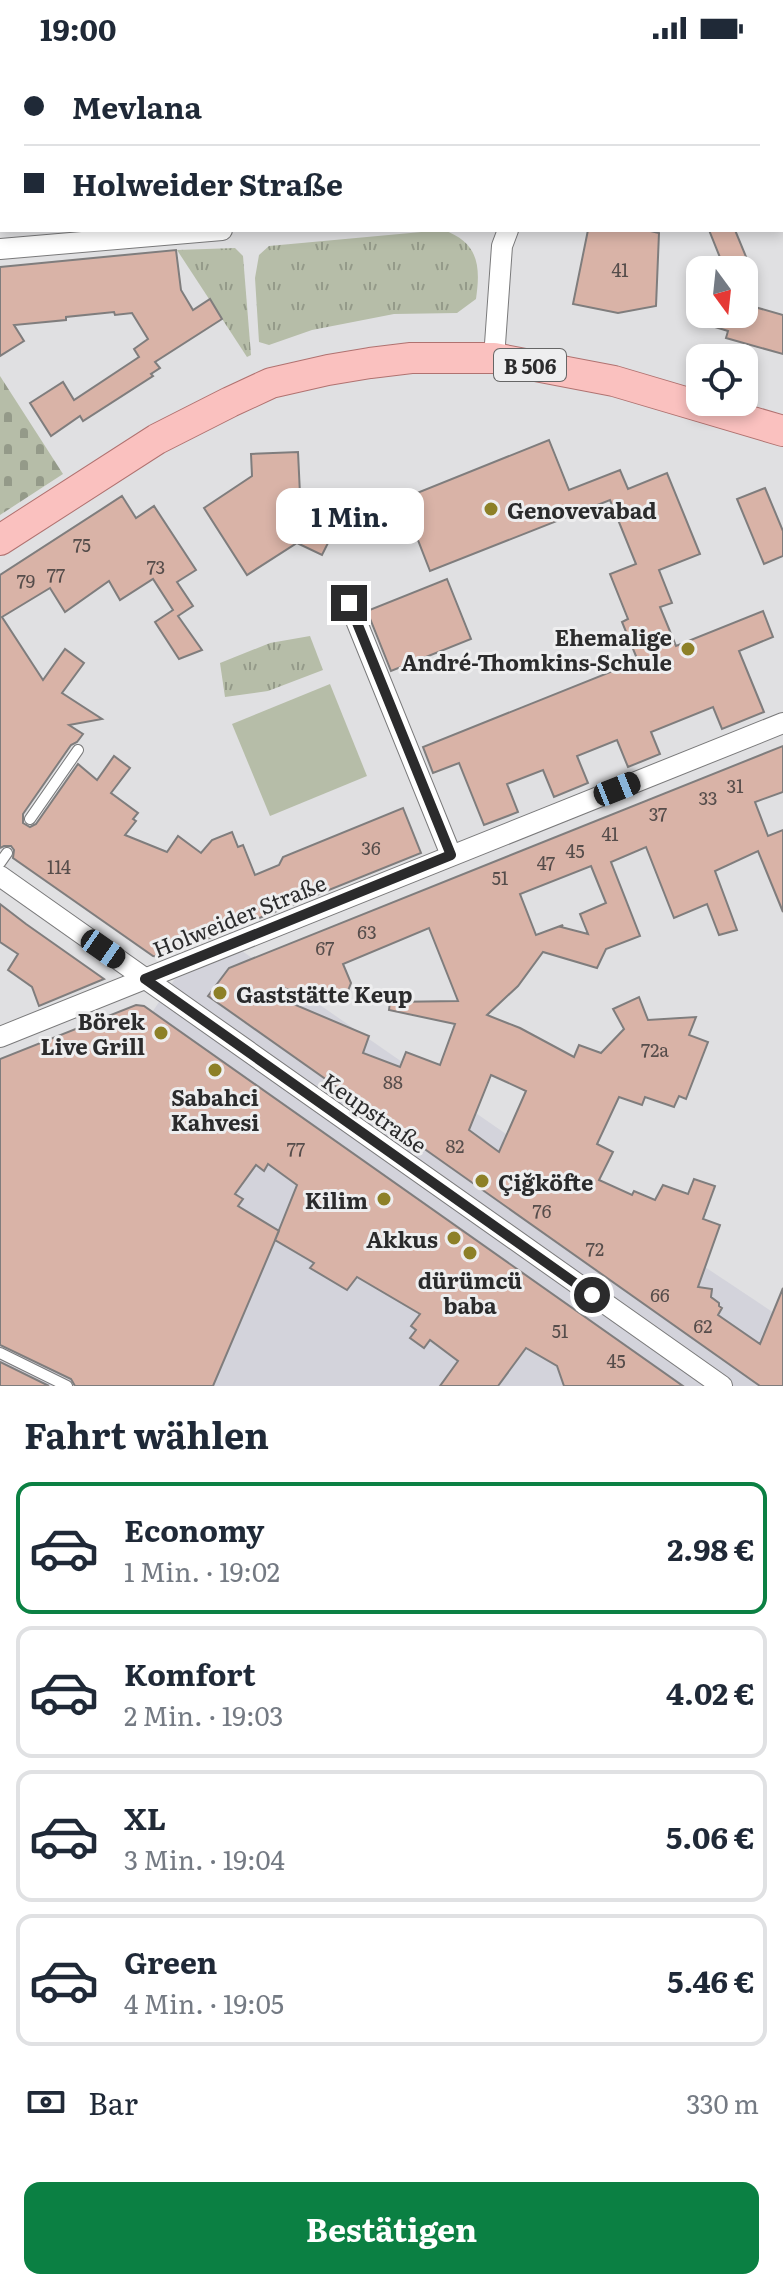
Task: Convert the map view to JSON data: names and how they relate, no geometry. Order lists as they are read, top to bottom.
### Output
{
  "streets": {
    "main road": ["B 506"],
    "street": ["Holweider Straße", "Keupstraße"]
  },
  "crossings": [
    ["Holweider Straße", "Keupstraße"]
  ],
  "places": [
    "Genovevabad",
    "Ehemalige André-Thomkins-Schule",
    "Gaststätte Keup",
    "Börek Live Grill",
    "Sabahci Kahvesi",
    "Çiğköfte",
    "Kilim",
    "Akkus",
    "dürümcü baba"
  ],
  "house_numbers": [
    "41",
    "75",
    "73",
    "77",
    "79",
    "31",
    "33",
    "37",
    "41",
    "36",
    "45",
    "47",
    "114",
    "51",
    "63",
    "67",
    "72a",
    "88",
    "82",
    "77",
    "76",
    "72",
    "66",
    "62",
    "51",
    "45"
  ],
  "north": "bottom",
  "page": {
    "status": "19:00",
    "banner": ["Mevlana", "Holweider Straße"],
    "bubble": "1 Min.",
    "heading": "Fahrt wählen",
    "list": [
      {
        "name": "Economy",
        "note": "1 Min. · 19:02",
        "value": "2.98 €"
      },
      {
        "name": "Komfort",
        "note": "2 Min. · 19:03",
        "value": "4.02 €"
      },
      {
        "name": "XL",
        "note": "3 Min. · 19:04",
        "value": "5.06 €"
      },
      {
        "name": "Green",
        "note": "4 Min. · 19:05",
        "value": "5.46 €"
      }
    ],
    "pay": ["Bar", "330 m"],
    "buttons": "Bestätigen"
  }
}
